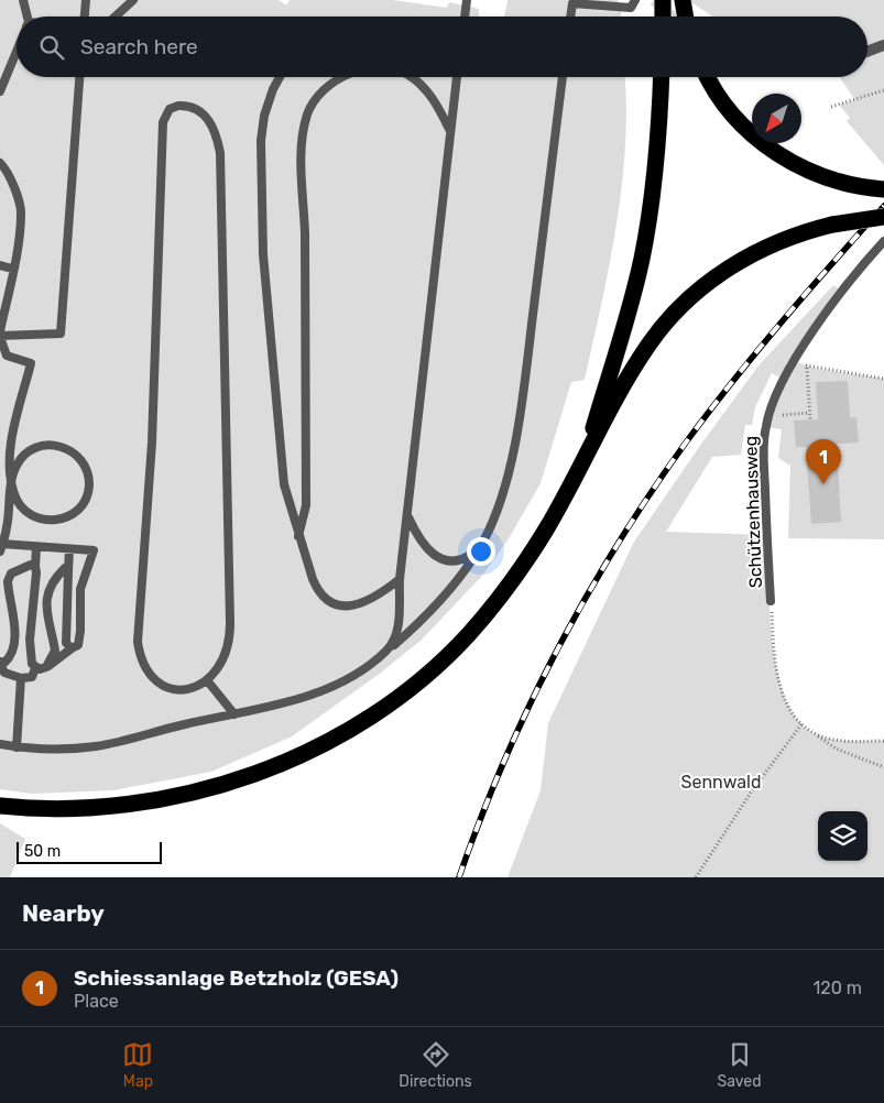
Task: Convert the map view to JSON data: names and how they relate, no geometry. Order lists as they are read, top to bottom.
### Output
{
  "streets": {
    "lane": ["Schützenhausweg"]
  },
  "parks": ["Sennwald"],
  "scale_bar": "50 m",
  "north": "bottom left",
  "page": {
    "search": "Search here",
    "pins": "1",
    "scale": "50 m",
    "heading": "Nearby",
    "list": [
      {
        "mark": "1",
        "name": "Schiessanlage Betzholz (GESA)",
        "note": "Place",
        "value": "120 m"
      }
    ],
    "nav": ["Map", "Directions", "Saved"]
  }
}
